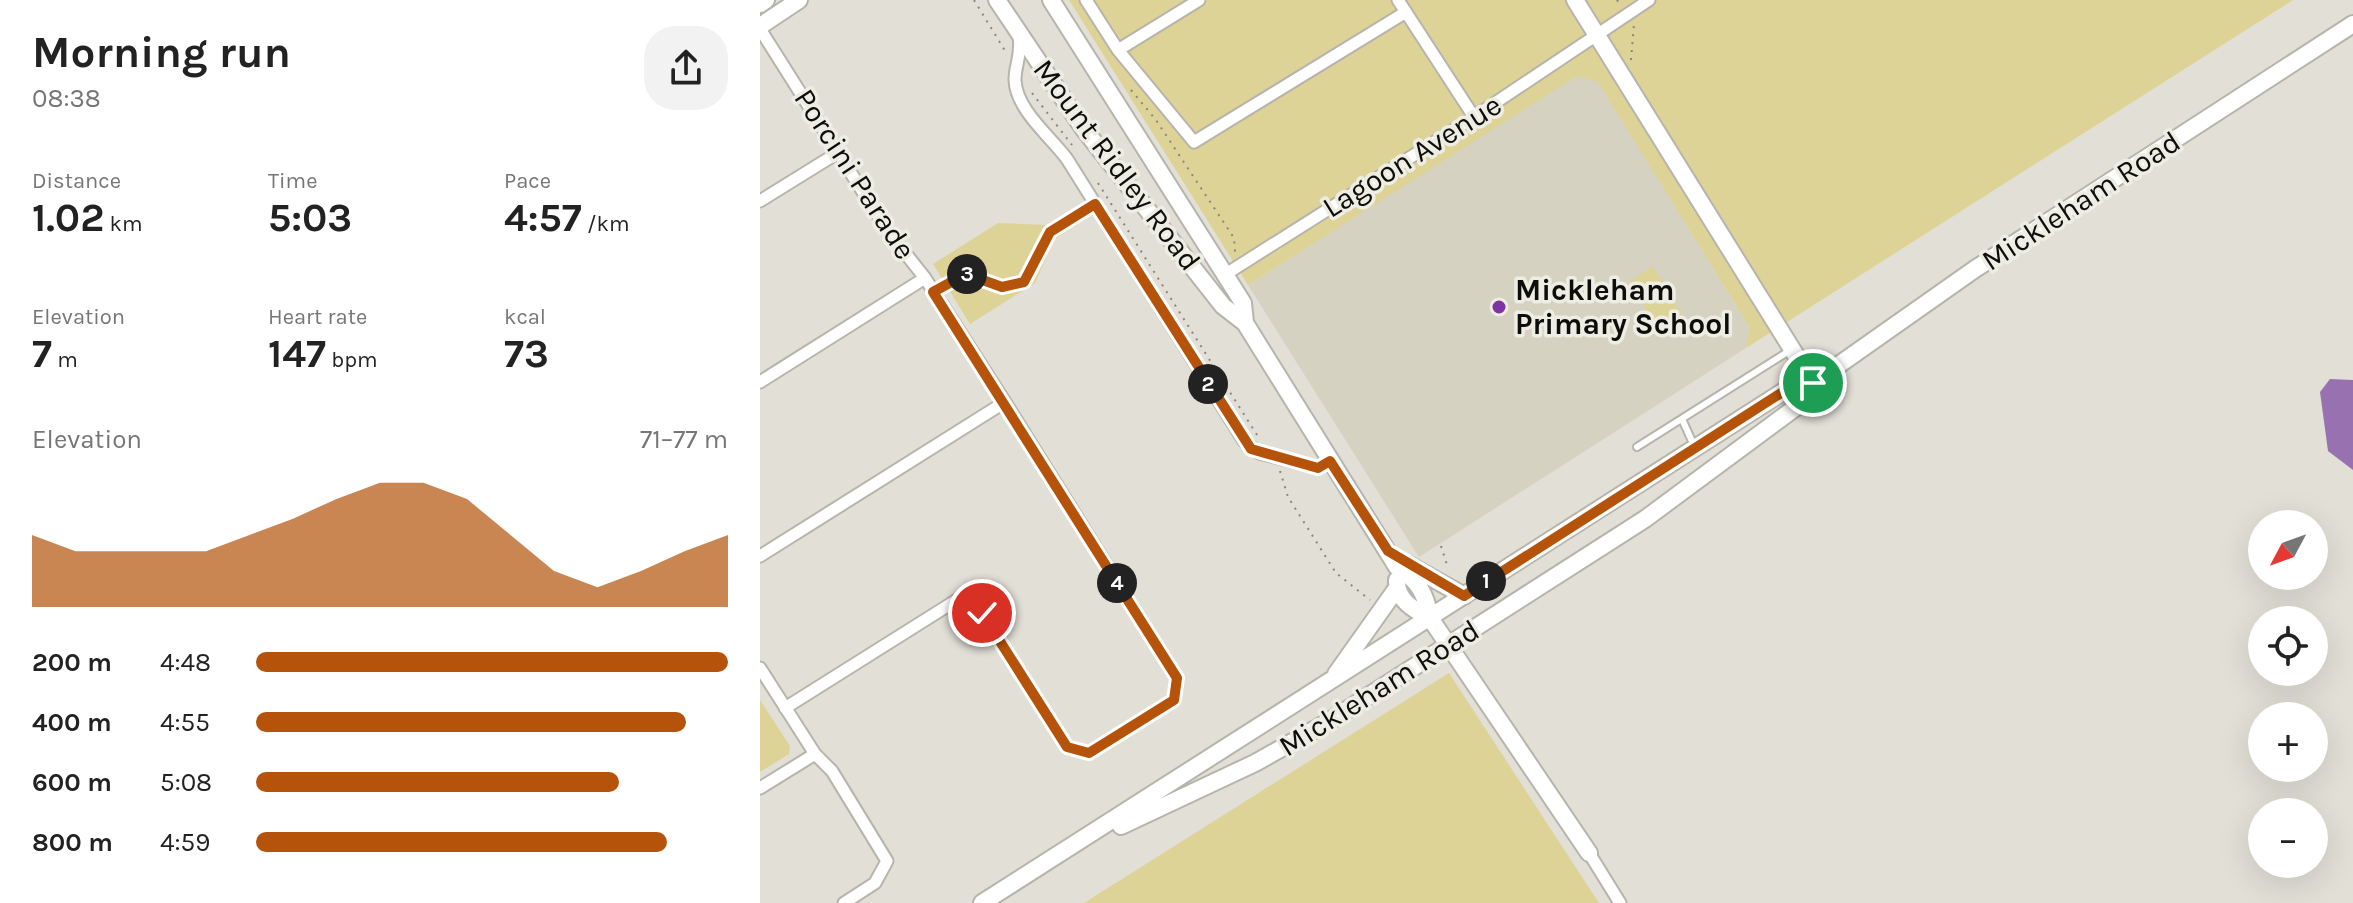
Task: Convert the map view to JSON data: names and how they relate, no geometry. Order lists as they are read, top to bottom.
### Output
{
  "streets": {
    "main road": ["Mount Ridley Road", "Mickleham Road"],
    "street": ["Lagoon Avenue", "Porcini Parade"]
  },
  "crossings": [
    ["Lagoon Avenue", "Mount Ridley Road"],
    ["Mount Ridley Road", "Mickleham Road"]
  ],
  "places": ["Mickleham Primary School"],
  "north": "bottom left",
  "page": {
    "heading": ["Morning run", "08:38"],
    "stats": [
      ["Distance", "1.02 km"],
      ["Time", "5:03"],
      ["Pace", "4:57 /km"],
      ["Elevation", "7 m"],
      ["Heart rate", "147 bpm"],
      ["kcal", "73"]
    ],
    "pins": [
      "3",
      "2",
      "1",
      "4"
    ],
    "chart": ["Elevation", "71–77 m"],
    "map_buttons": ["+", "−"],
    "list": [
      {
        "name": "200 m",
        "note": "4:48"
      },
      {
        "name": "400 m",
        "note": "4:55"
      },
      {
        "name": "600 m",
        "note": "5:08"
      },
      {
        "name": "800 m",
        "note": "4:59"
      }
    ]
  }
}
